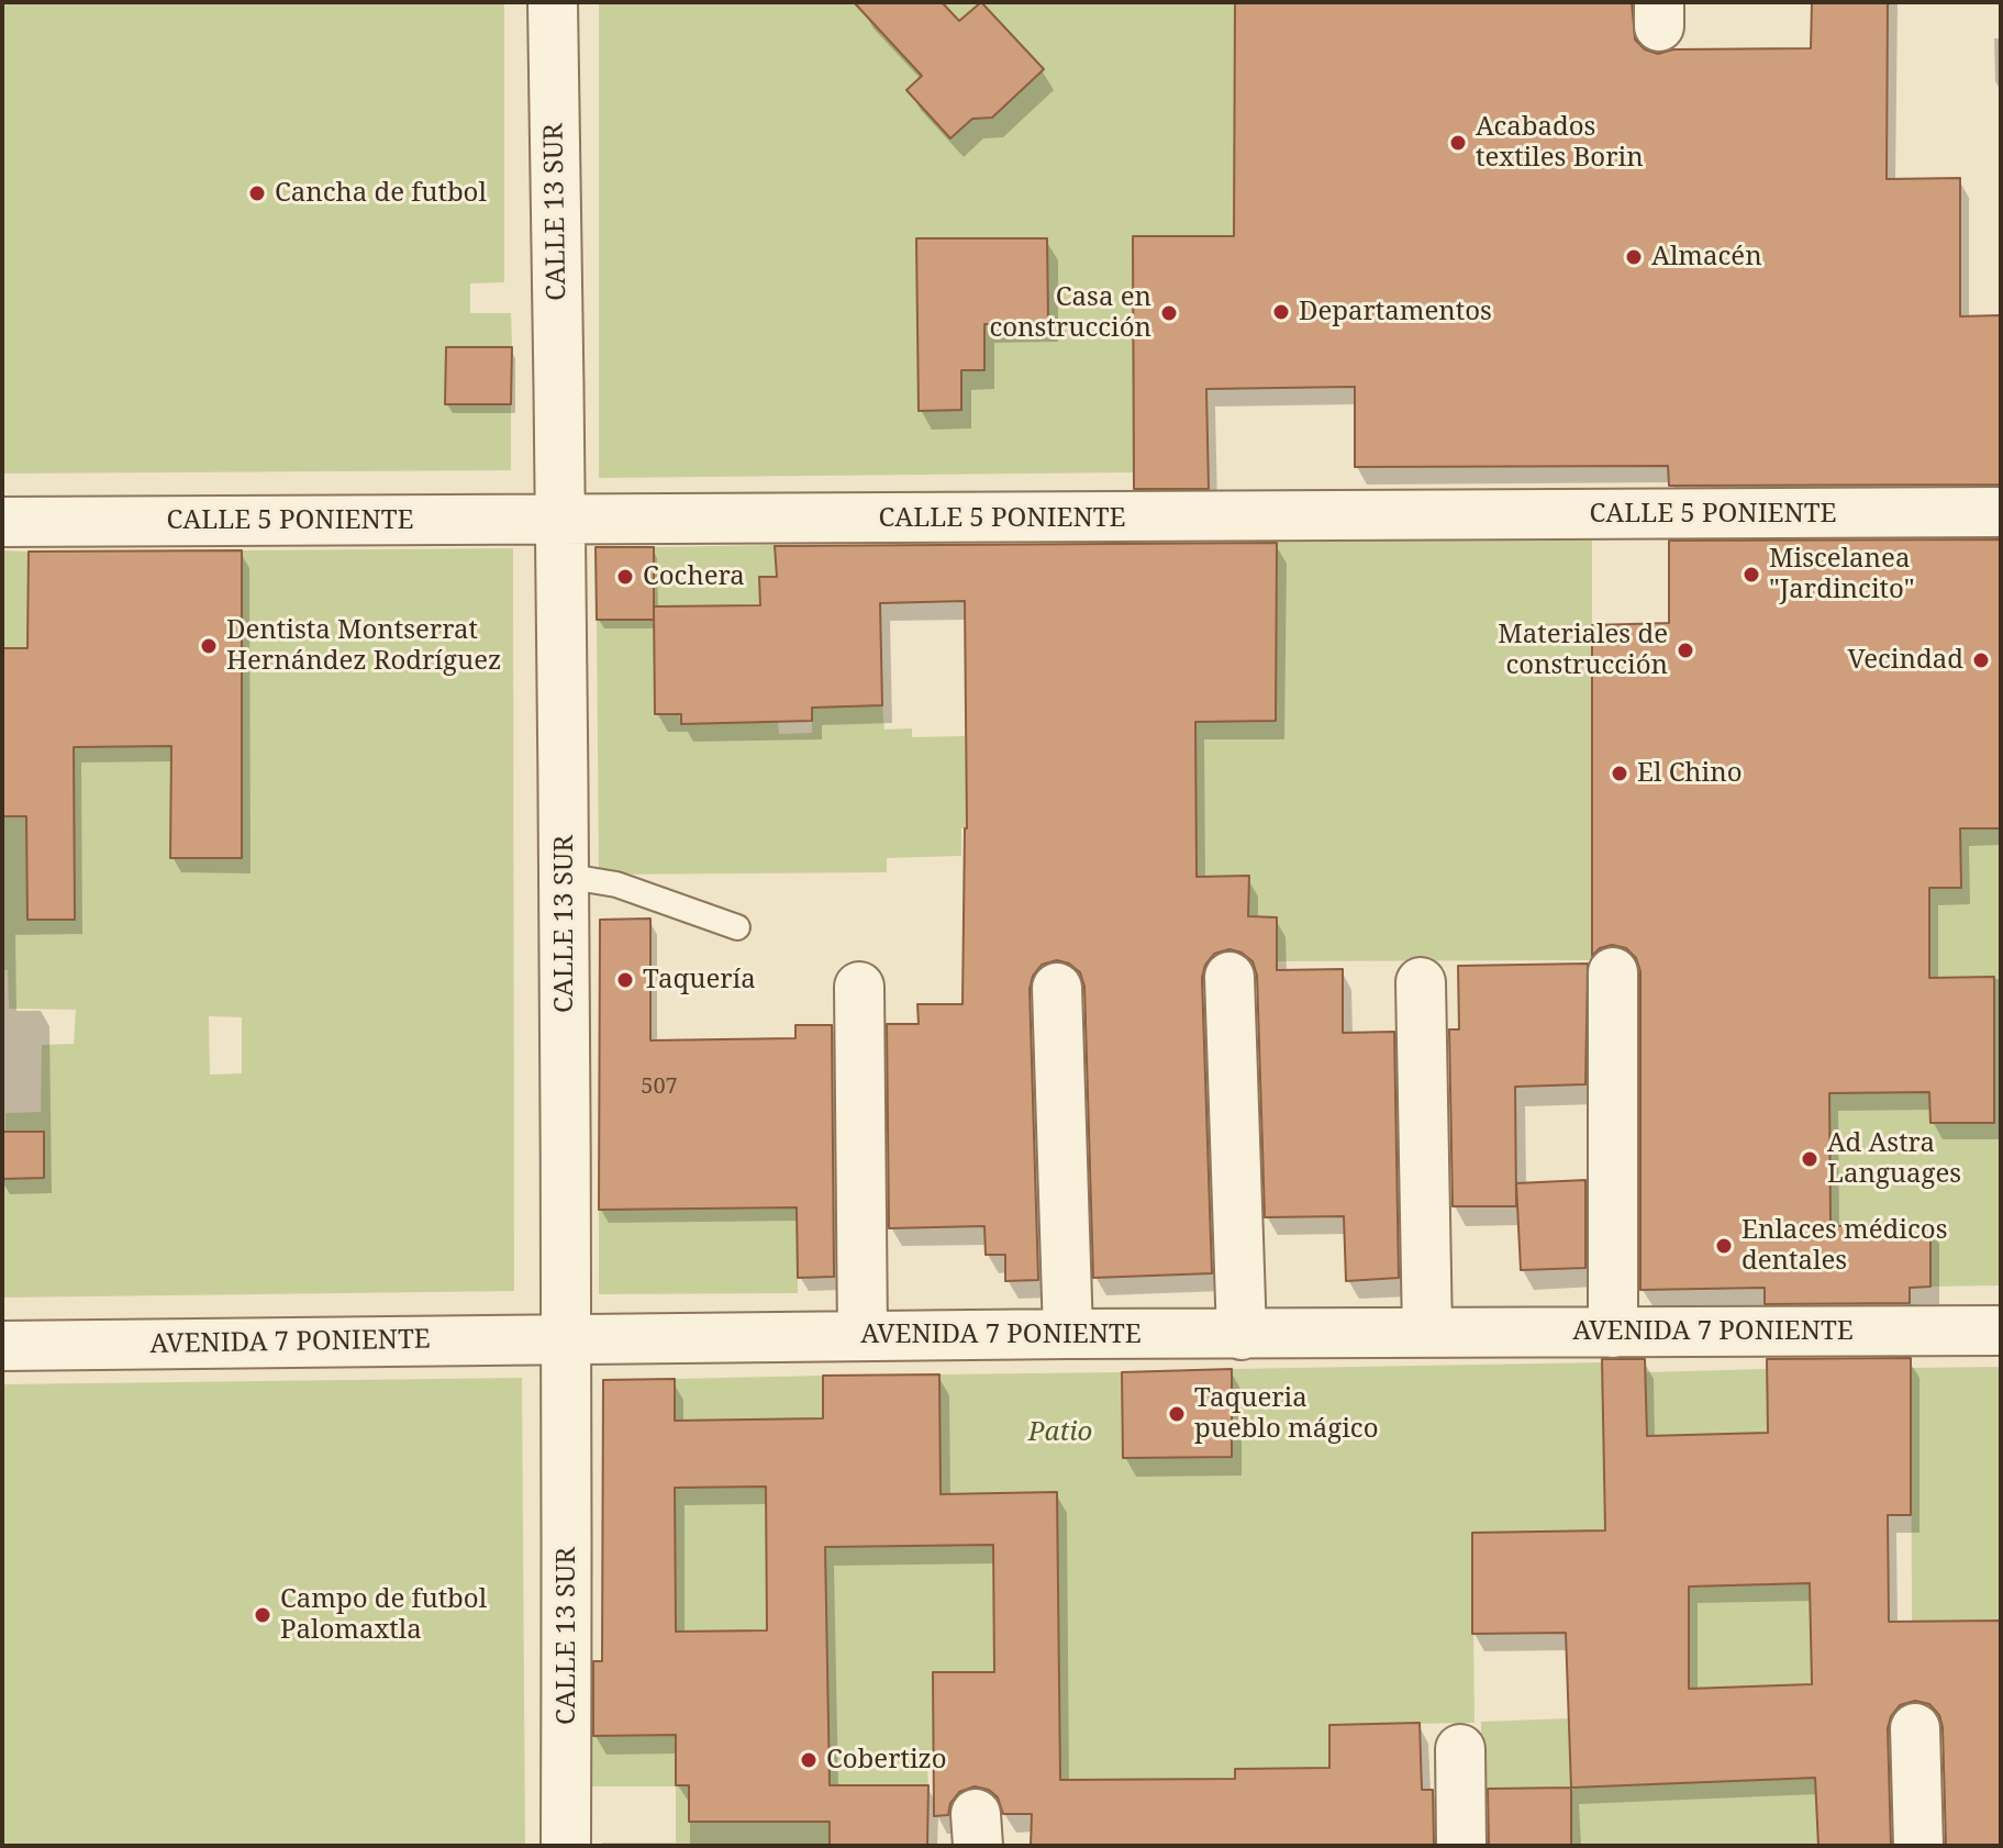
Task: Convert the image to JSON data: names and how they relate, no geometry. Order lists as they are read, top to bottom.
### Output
{
  "streets": {
    "street": ["CALLE 13 SUR", "CALLE 5 PONIENTE", "AVENIDA 7 PONIENTE"]
  },
  "crossings": [
    ["CALLE 13 SUR", "CALLE 5 PONIENTE"],
    ["CALLE 13 SUR", "AVENIDA 7 PONIENTE"]
  ],
  "parks": ["Patio"],
  "places": [
    "Acabados textiles Borin",
    "Cancha de futbol",
    "Almacén",
    "Departamentos",
    "Casa en construcción",
    "Miscelanea \"Jardincito\"",
    "Cochera",
    "Dentista Montserrat Hernández Rodríguez",
    "Materiales de construcción",
    "Vecindad",
    "El Chino",
    "Taquería",
    "Ad Astra Languages",
    "Enlaces médicos dentales",
    "Taqueria pueblo mágico",
    "Campo de futbol Palomaxtla",
    "Cobertizo"
  ],
  "house_numbers": ["507"]
}
